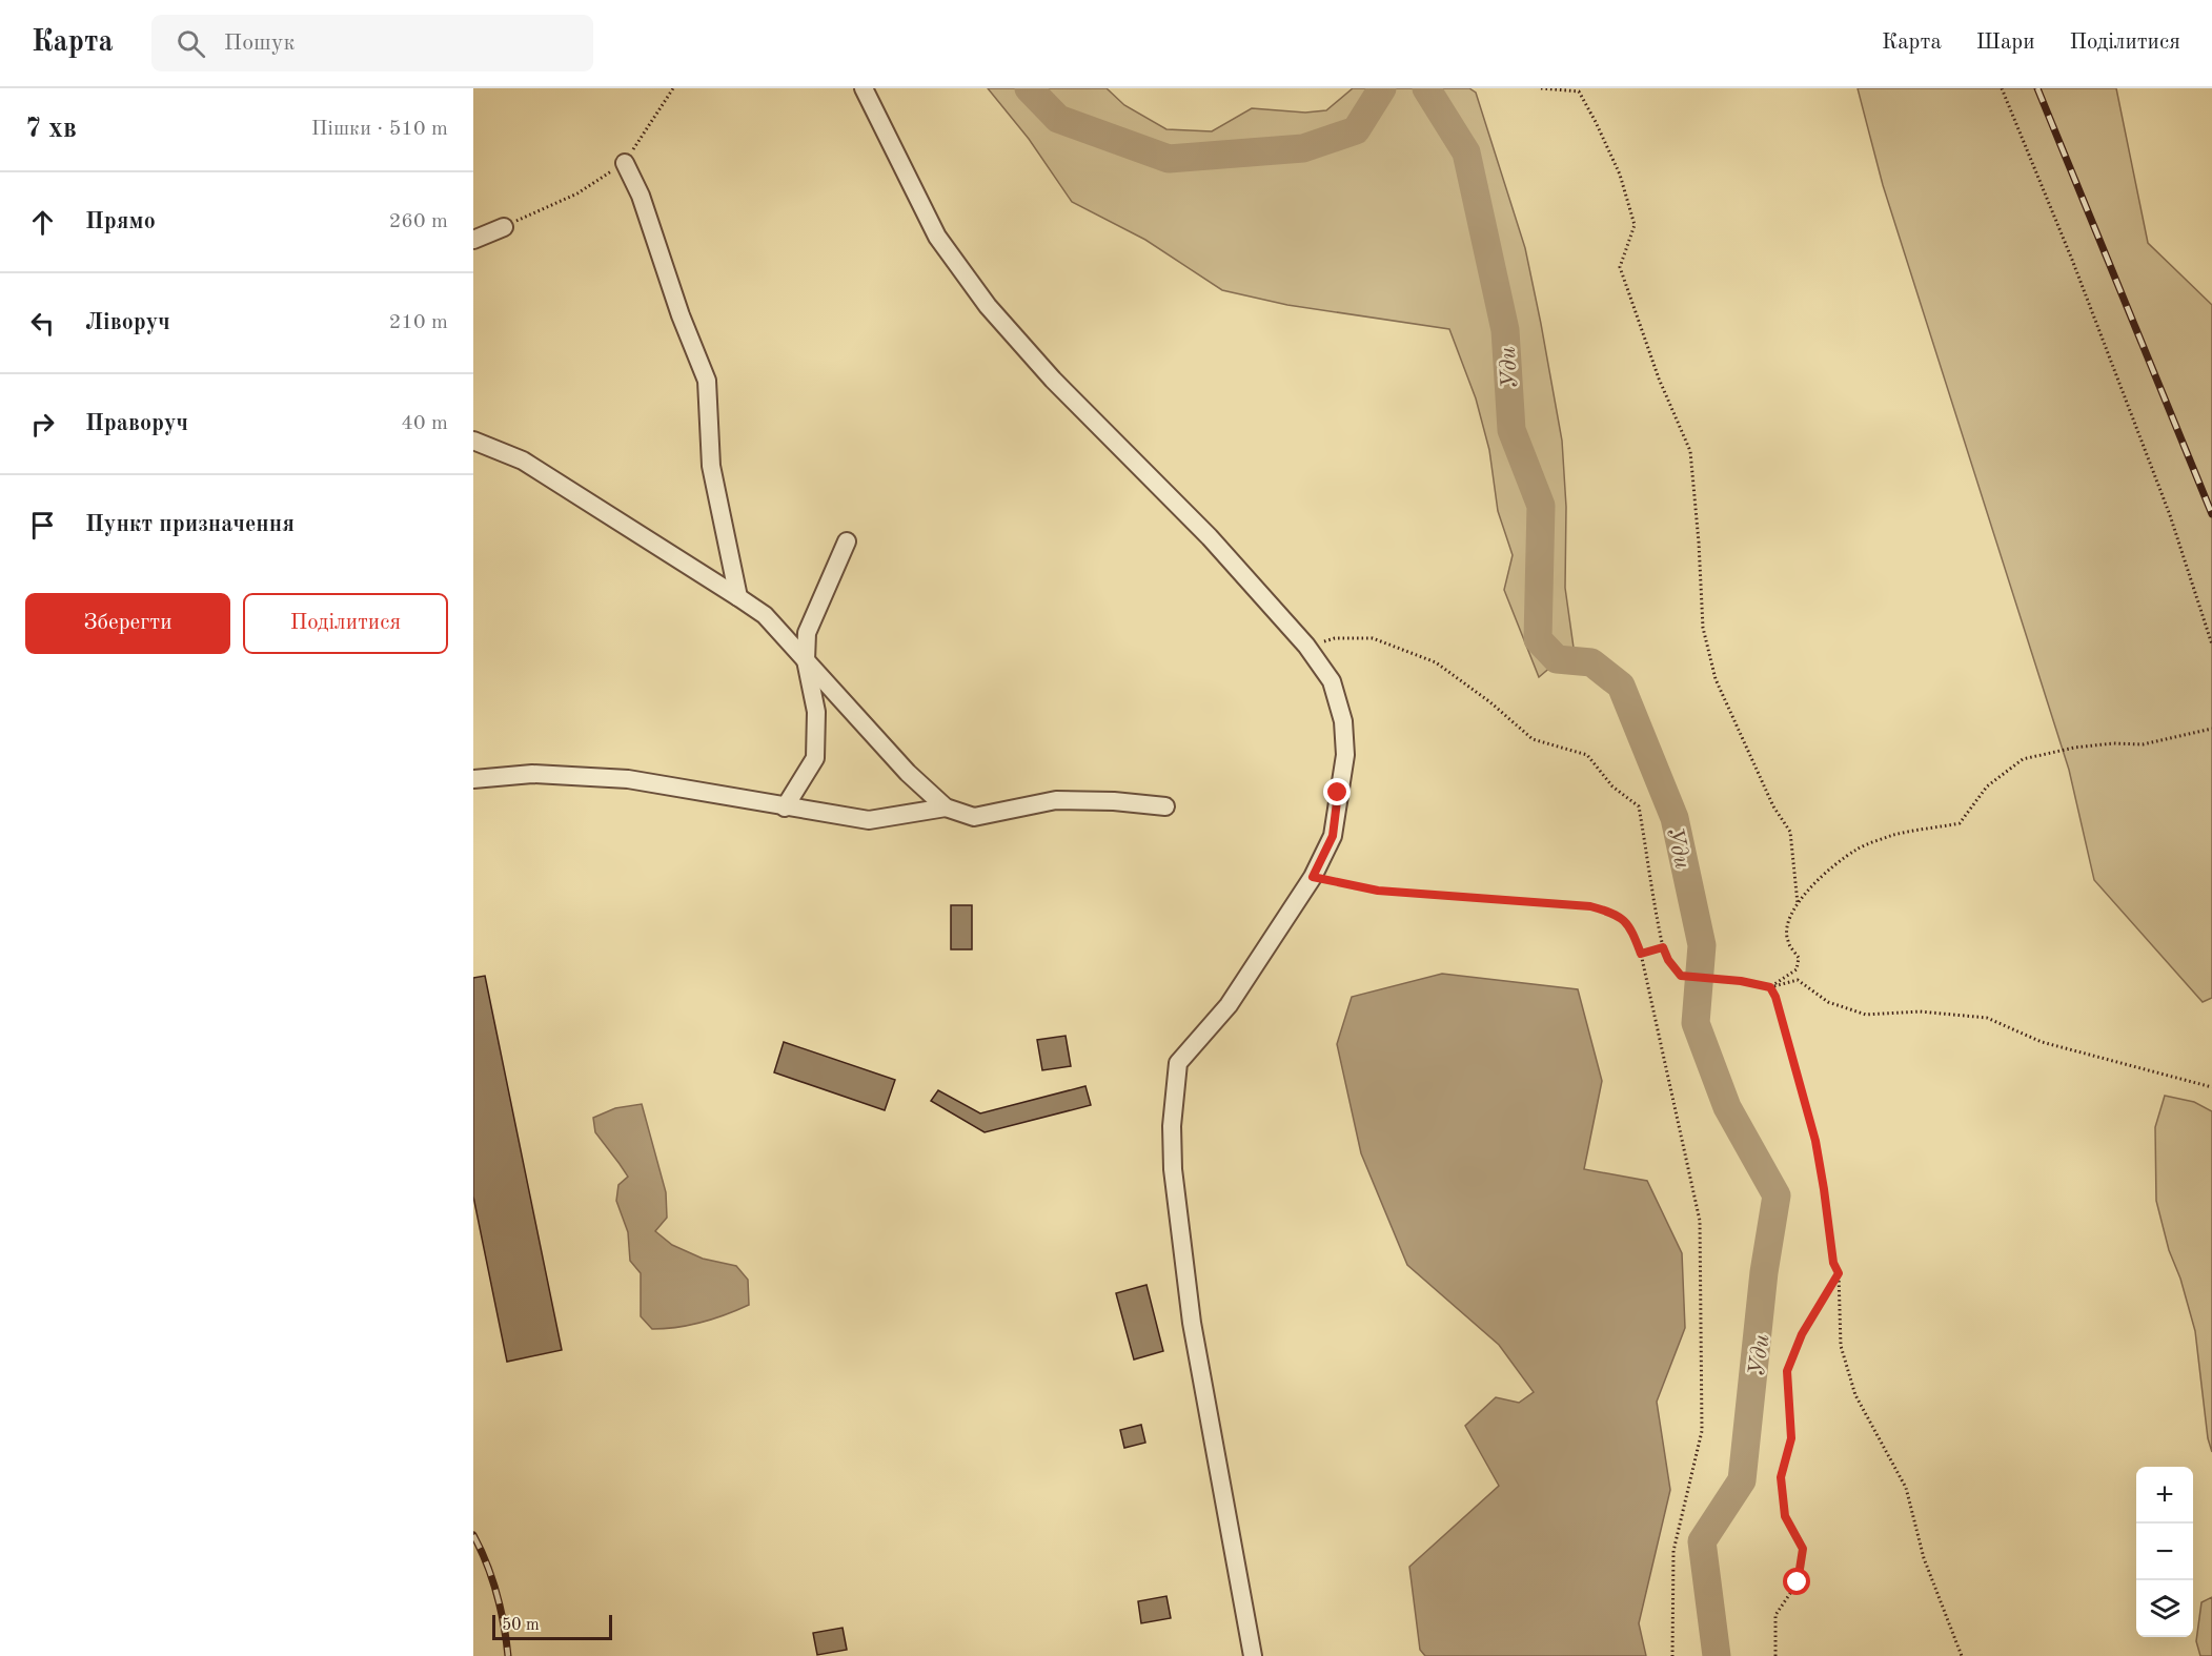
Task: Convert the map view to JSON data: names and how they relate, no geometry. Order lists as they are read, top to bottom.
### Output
{
  "water": ["Уди"],
  "scale_bar": "50 m",
  "page": {
    "header": "Карта",
    "search": "Пошук",
    "nav": ["Карта", "Шари", "Поділитися"],
    "heading": ["7 хв", "Пішки · 510 m"],
    "list": [
      ["Прямо", "260 m"],
      ["Ліворуч", "210 m"],
      ["Праворуч", "40 m"],
      "Пункт призначення"
    ],
    "buttons": ["Зберегти", "Поділитися"],
    "map_buttons": ["+", "−"],
    "scale": "50 m"
  }
}
